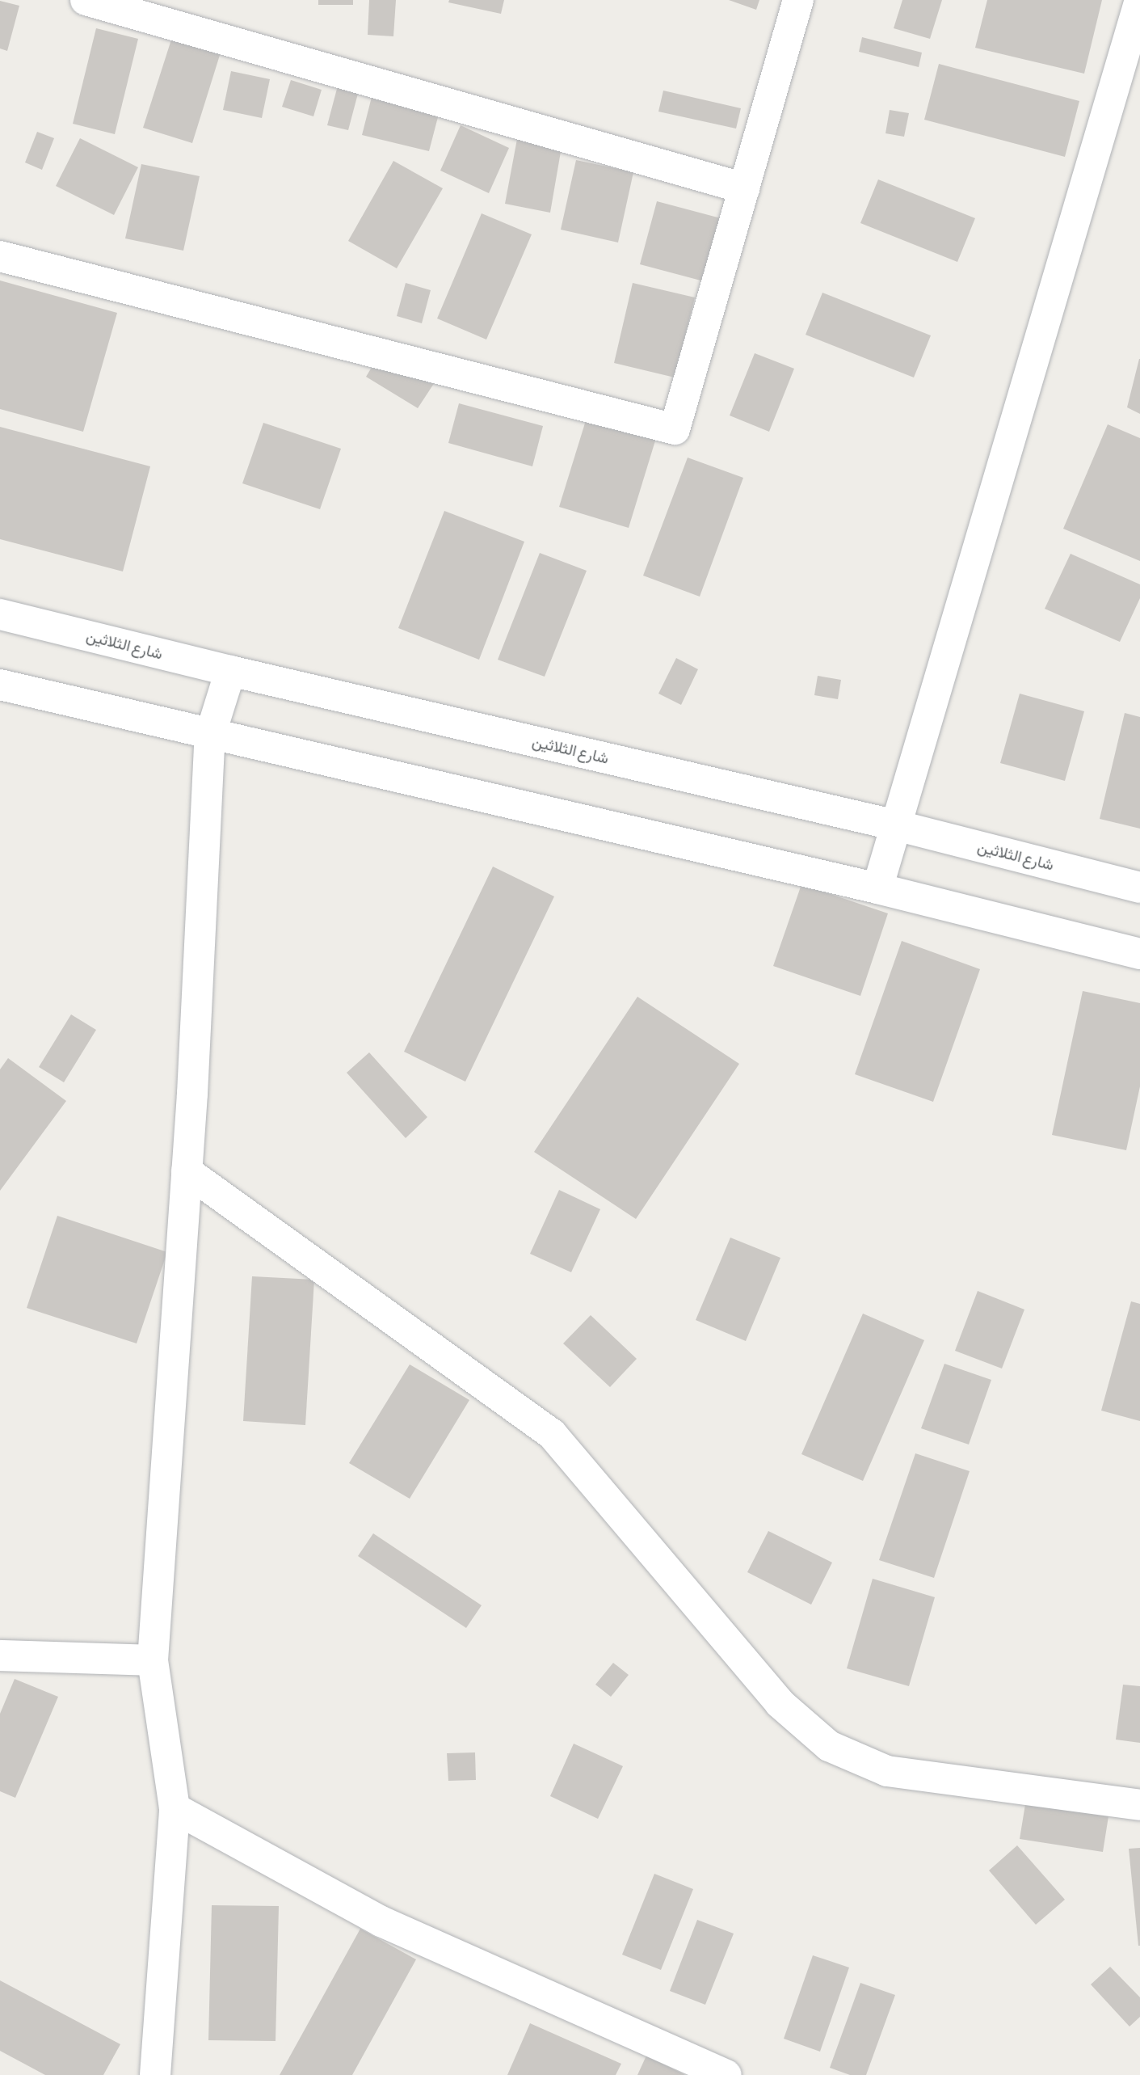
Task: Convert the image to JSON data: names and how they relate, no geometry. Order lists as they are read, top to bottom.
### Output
{
  "streets": {
    "street": ["شارع الثلاثين"]
  }
}
